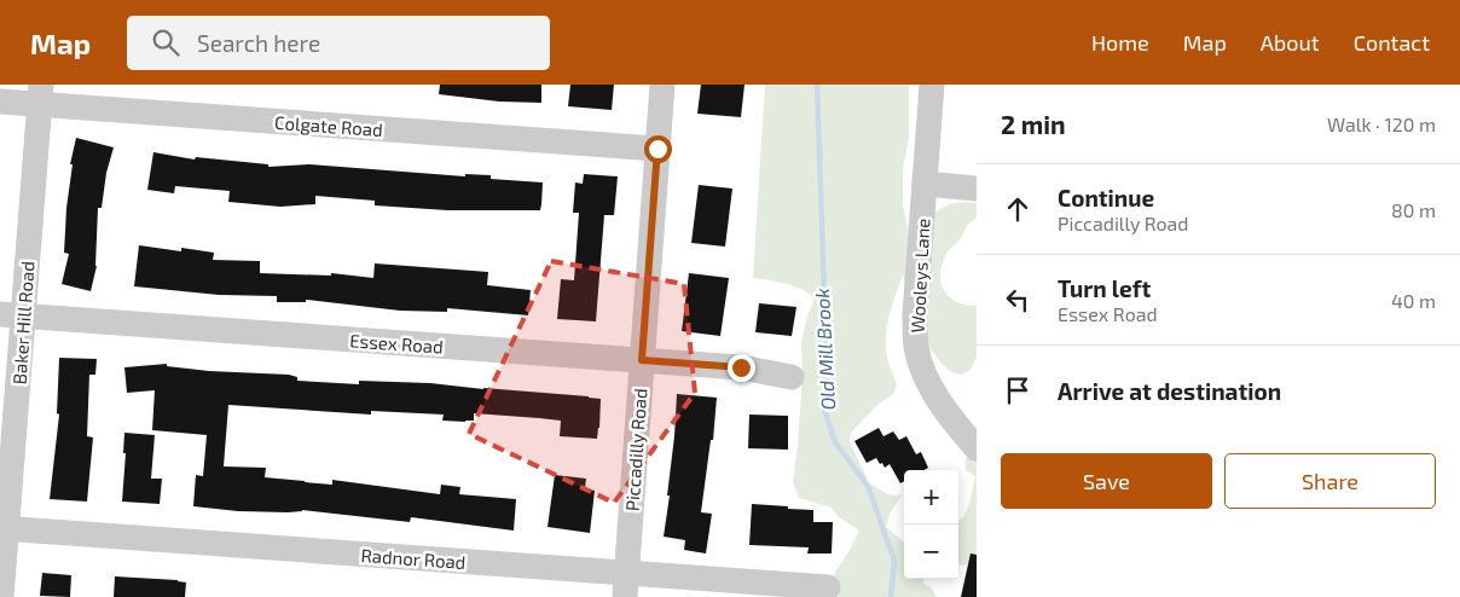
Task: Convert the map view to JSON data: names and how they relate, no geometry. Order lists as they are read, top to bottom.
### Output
{
  "streets": {
    "street": [
      "Colgate Road",
      "Wooleys Lane",
      "Baker Hill Road",
      "Essex Road",
      "Piccadilly Road",
      "Radnor Road"
    ]
  },
  "crossings": [
    ["Colgate Road", "Baker Hill Road"],
    ["Colgate Road", "Piccadilly Road"],
    ["Baker Hill Road", "Essex Road"],
    ["Baker Hill Road", "Radnor Road"],
    ["Essex Road", "Piccadilly Road"],
    ["Piccadilly Road", "Radnor Road"]
  ],
  "water": ["Old Mill Brook"],
  "page": {
    "header": "Map",
    "search": "Search here",
    "nav": [
      "Home",
      "Map",
      "About",
      "Contact"
    ],
    "heading": ["2 min", "Walk · 120 m"],
    "list": [
      ["Continue", "Piccadilly Road", "80 m"],
      ["Turn left", "Essex Road", "40 m"],
      "Arrive at destination"
    ],
    "buttons": ["Save", "Share"],
    "map_buttons": ["+", "−"]
  }
}
